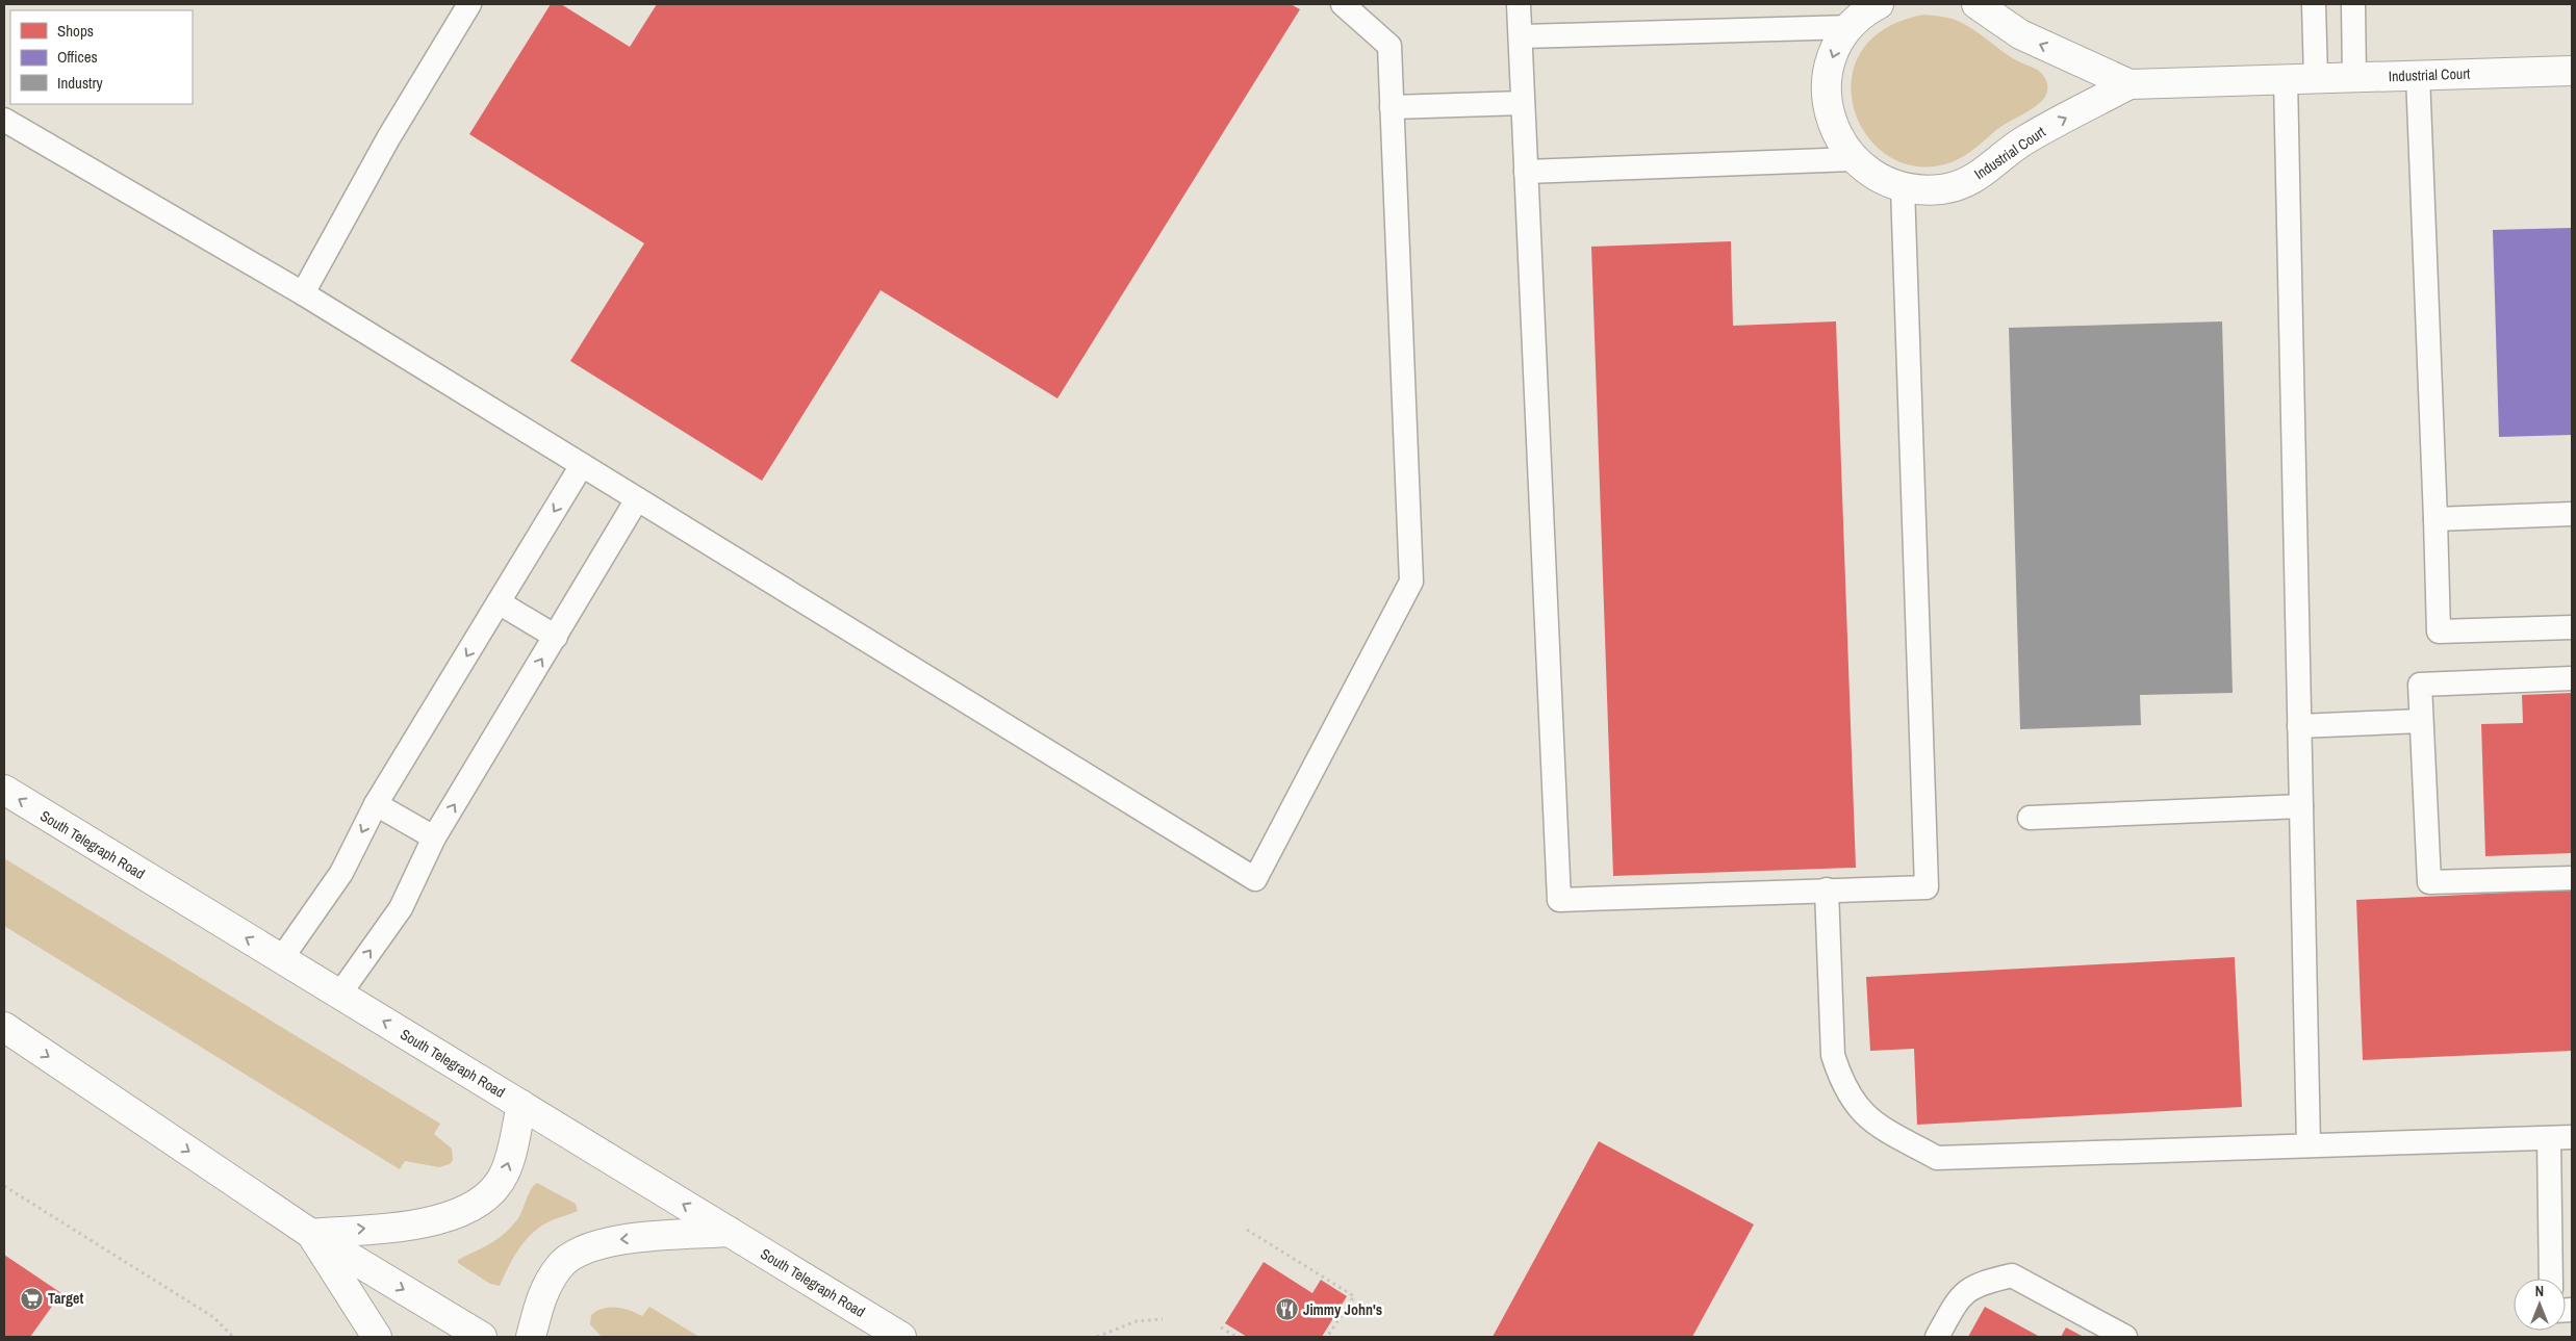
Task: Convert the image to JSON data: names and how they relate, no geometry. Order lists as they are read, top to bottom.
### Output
{
  "streets": {
    "main road": ["Industrial Court", "South Telegraph Road"]
  },
  "places": {
    "supermarket": ["Target"],
    "restaurant": ["Jimmy John's"]
  },
  "legend": ["Shops", "Offices", "Industry"],
  "north": "top"
}
